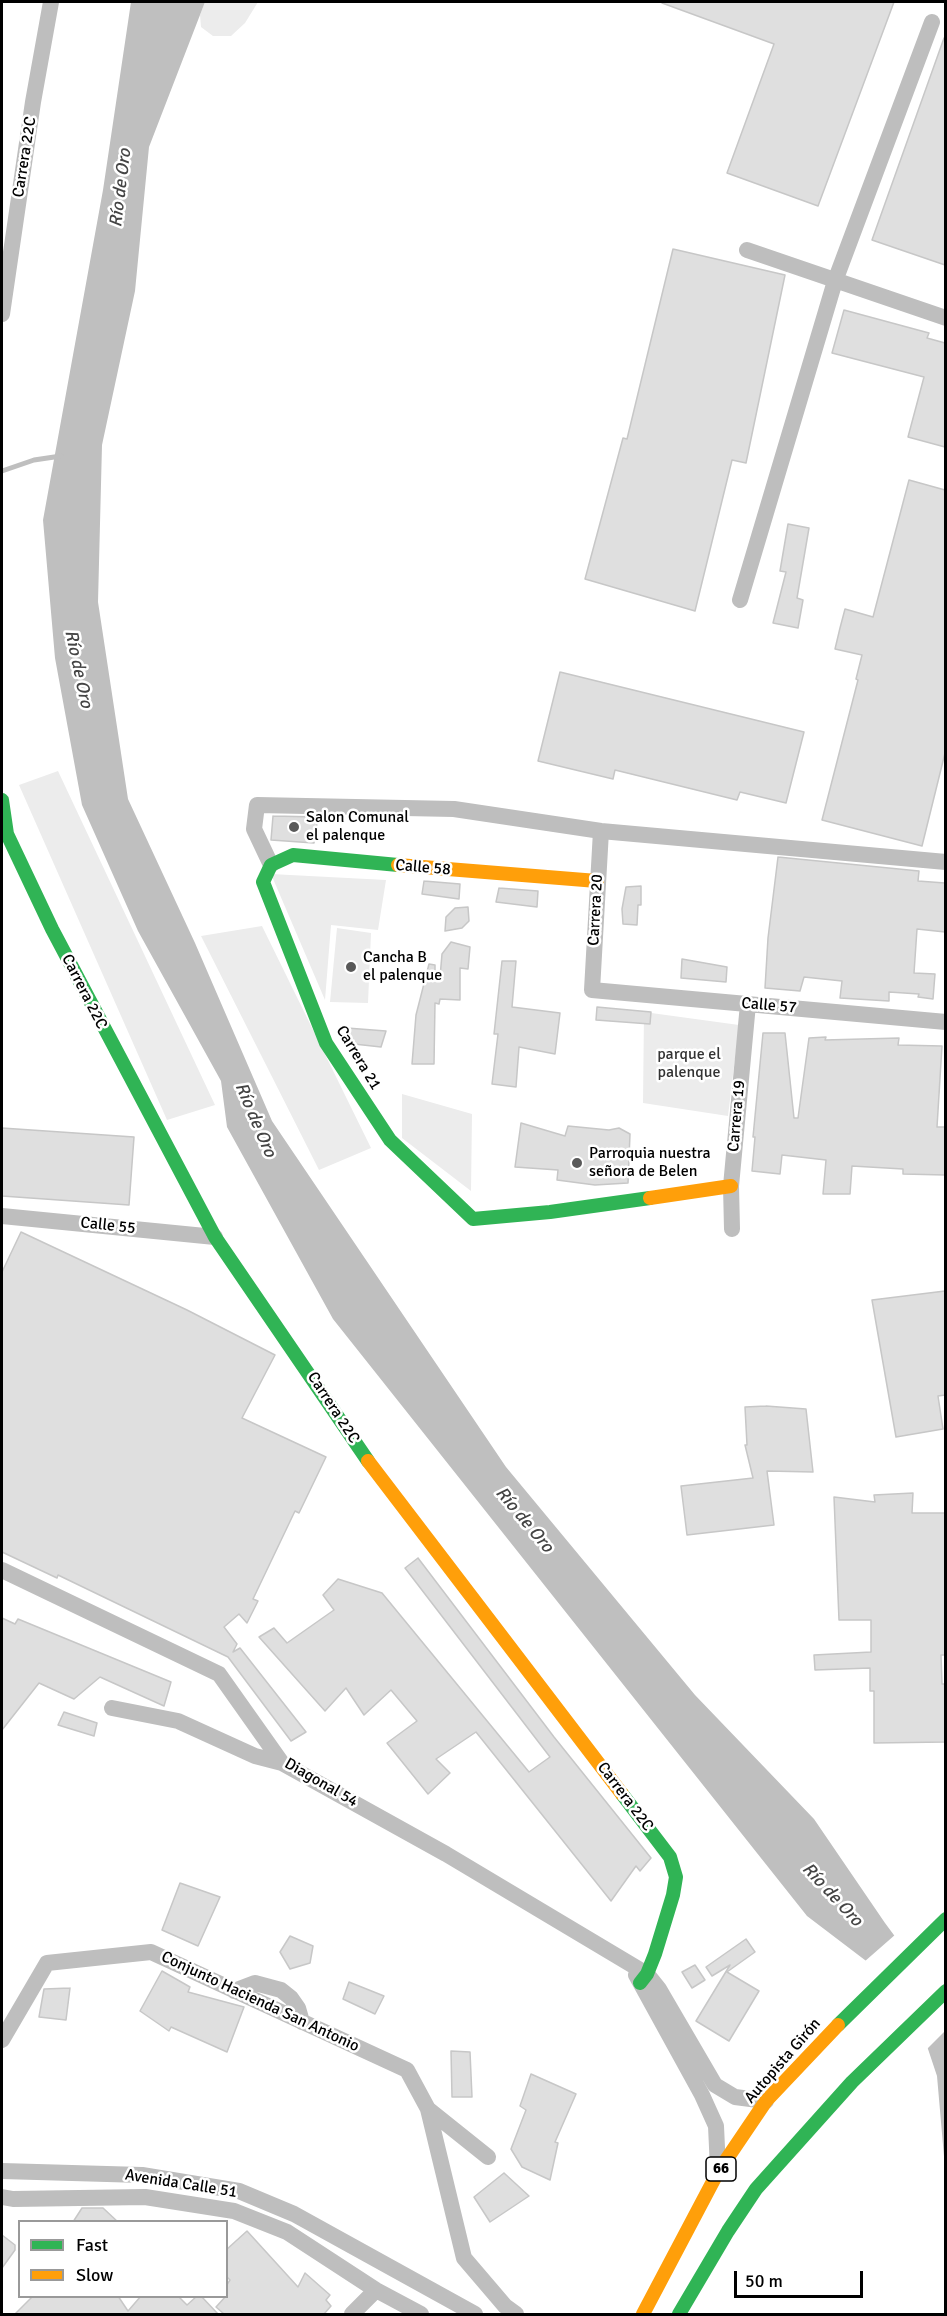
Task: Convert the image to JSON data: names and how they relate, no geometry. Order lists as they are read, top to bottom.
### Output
{
  "streets": {
    "main road": [
      "Carrera 22C",
      "Calle 58",
      "Carrera 21",
      "Autopista Girón",
      "66"
    ],
    "street": [
      "Carrera 20",
      "Calle 57",
      "Carrera 19",
      "Calle 55",
      "Diagonal 54",
      "Conjunto Hacienda San Antonio",
      "Avenida Calle 51"
    ]
  },
  "crossings": [
    ["Carrera 22C", "Calle 55"],
    ["Carrera 22C", "Diagonal 54"],
    ["Calle 58", "Carrera 20"],
    ["Calle 58", "Carrera 21"],
    ["Carrera 20", "Calle 57"],
    ["Calle 57", "Carrera 19"],
    ["Carrera 21", "Carrera 19"],
    ["Diagonal 54", "Autopista Girón"]
  ],
  "water": ["Río de Oro"],
  "parks": ["parque el palenque"],
  "places": ["Salon Comunal el palenque", "Cancha B el palenque", "Parroquia nuestra señora de Belen"],
  "legend": ["Fast", "Slow"],
  "scale_bar": "50 m"
}
